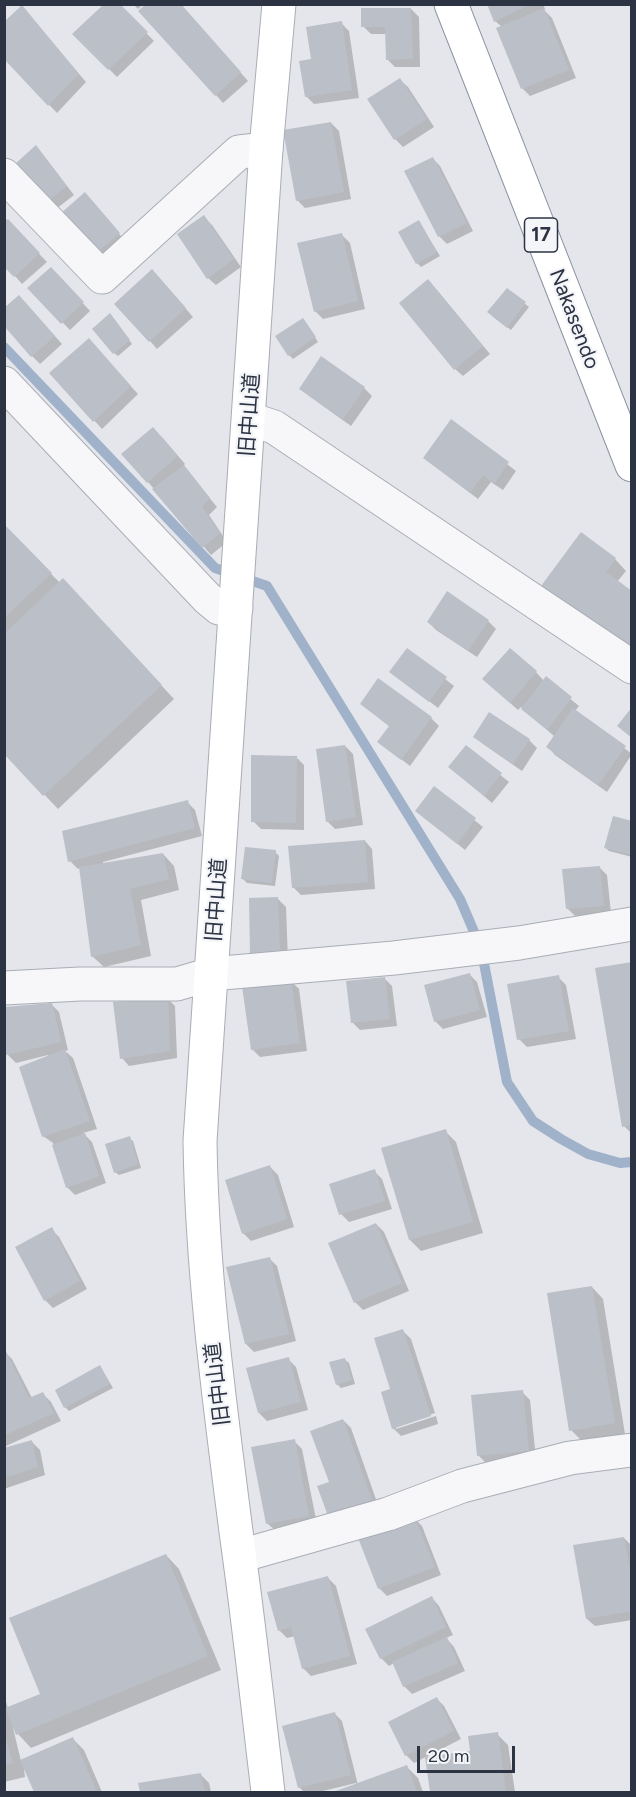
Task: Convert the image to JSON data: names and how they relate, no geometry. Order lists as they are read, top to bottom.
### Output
{
  "streets": {
    "main road": ["17", "Nakasendo", "旧中山道"]
  },
  "scale_bar": "20 m"
}
